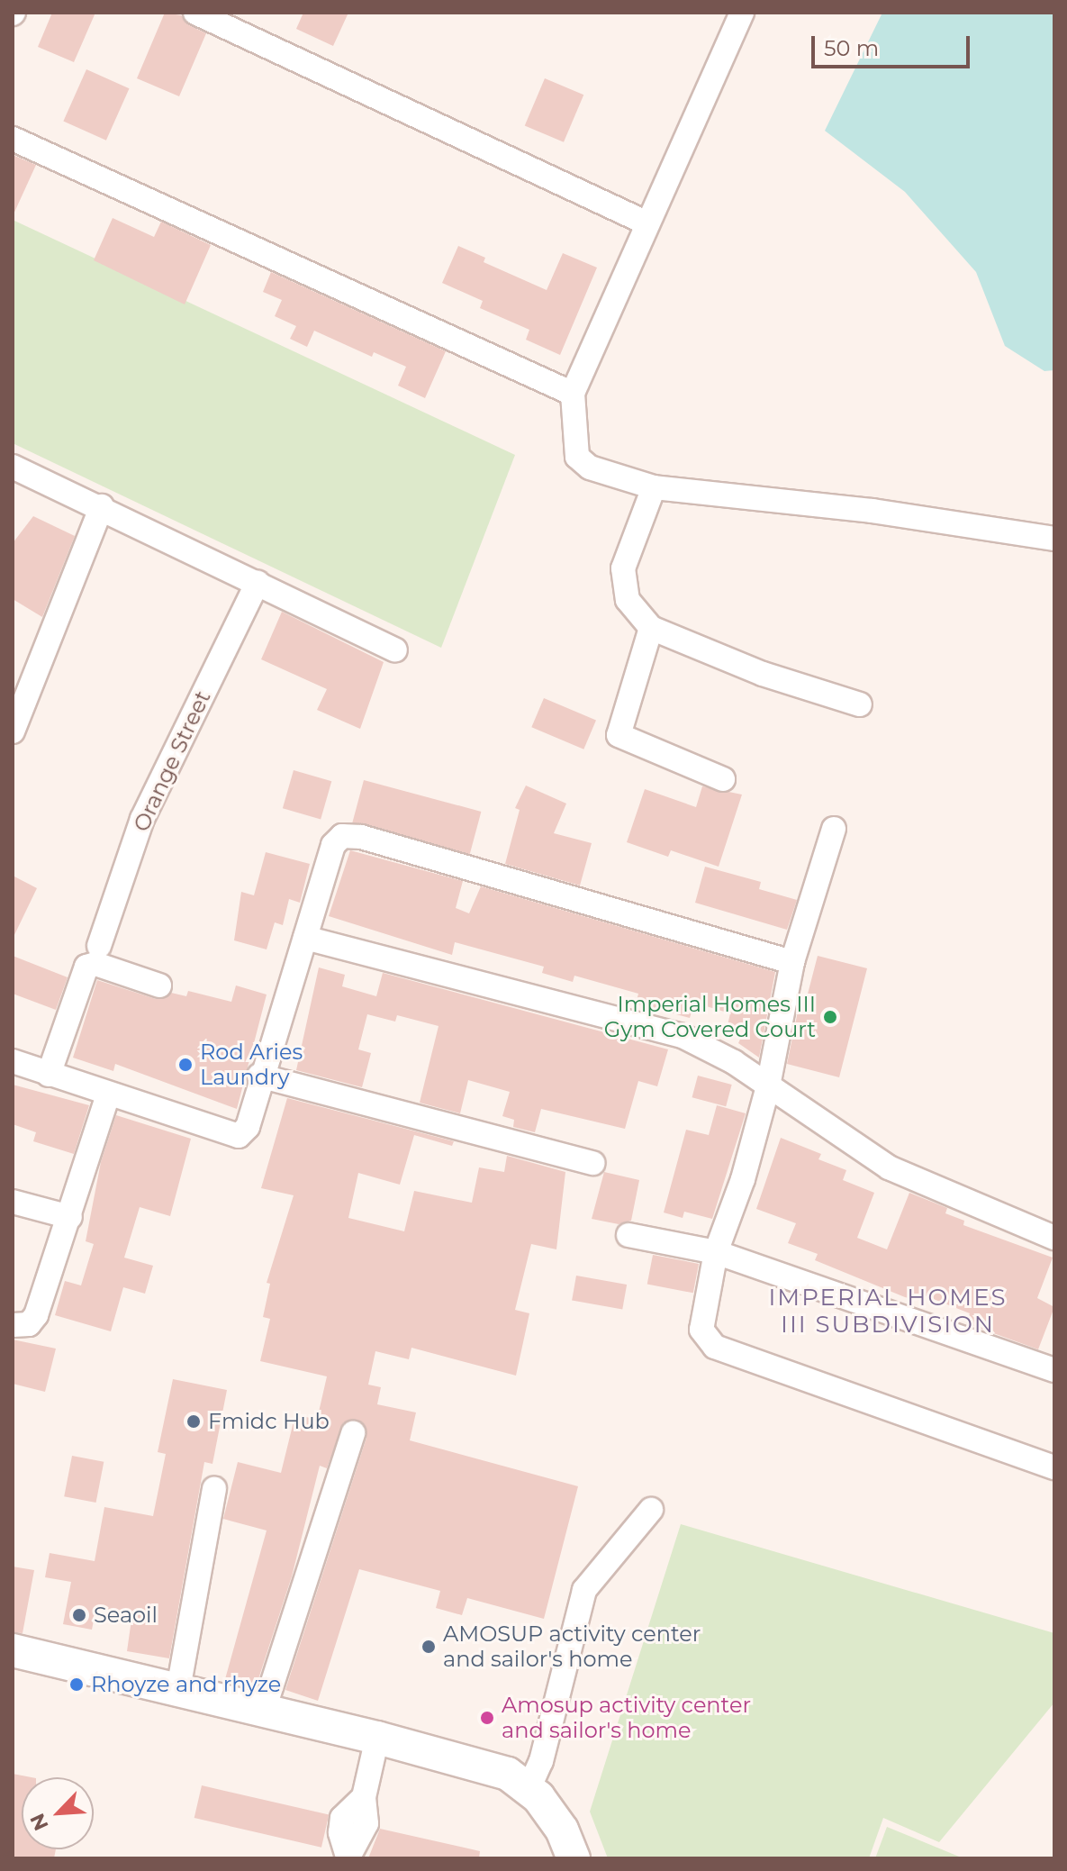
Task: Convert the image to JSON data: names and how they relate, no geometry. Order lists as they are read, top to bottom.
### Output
{
  "streets": {
    "street": ["Orange Street"]
  },
  "districts": ["IMPERIAL HOMES III SUBDIVISION"],
  "places": [
    "Imperial Homes III Gym Covered Court",
    "Rod Aries Laundry",
    "Fmidc Hub",
    "Seaoil",
    "AMOSUP activity center and sailor's home",
    "Rhoyze and rhyze",
    "Amosup activity center and sailor's home"
  ],
  "scale_bar": "50 m",
  "north": "bottom left"
}
